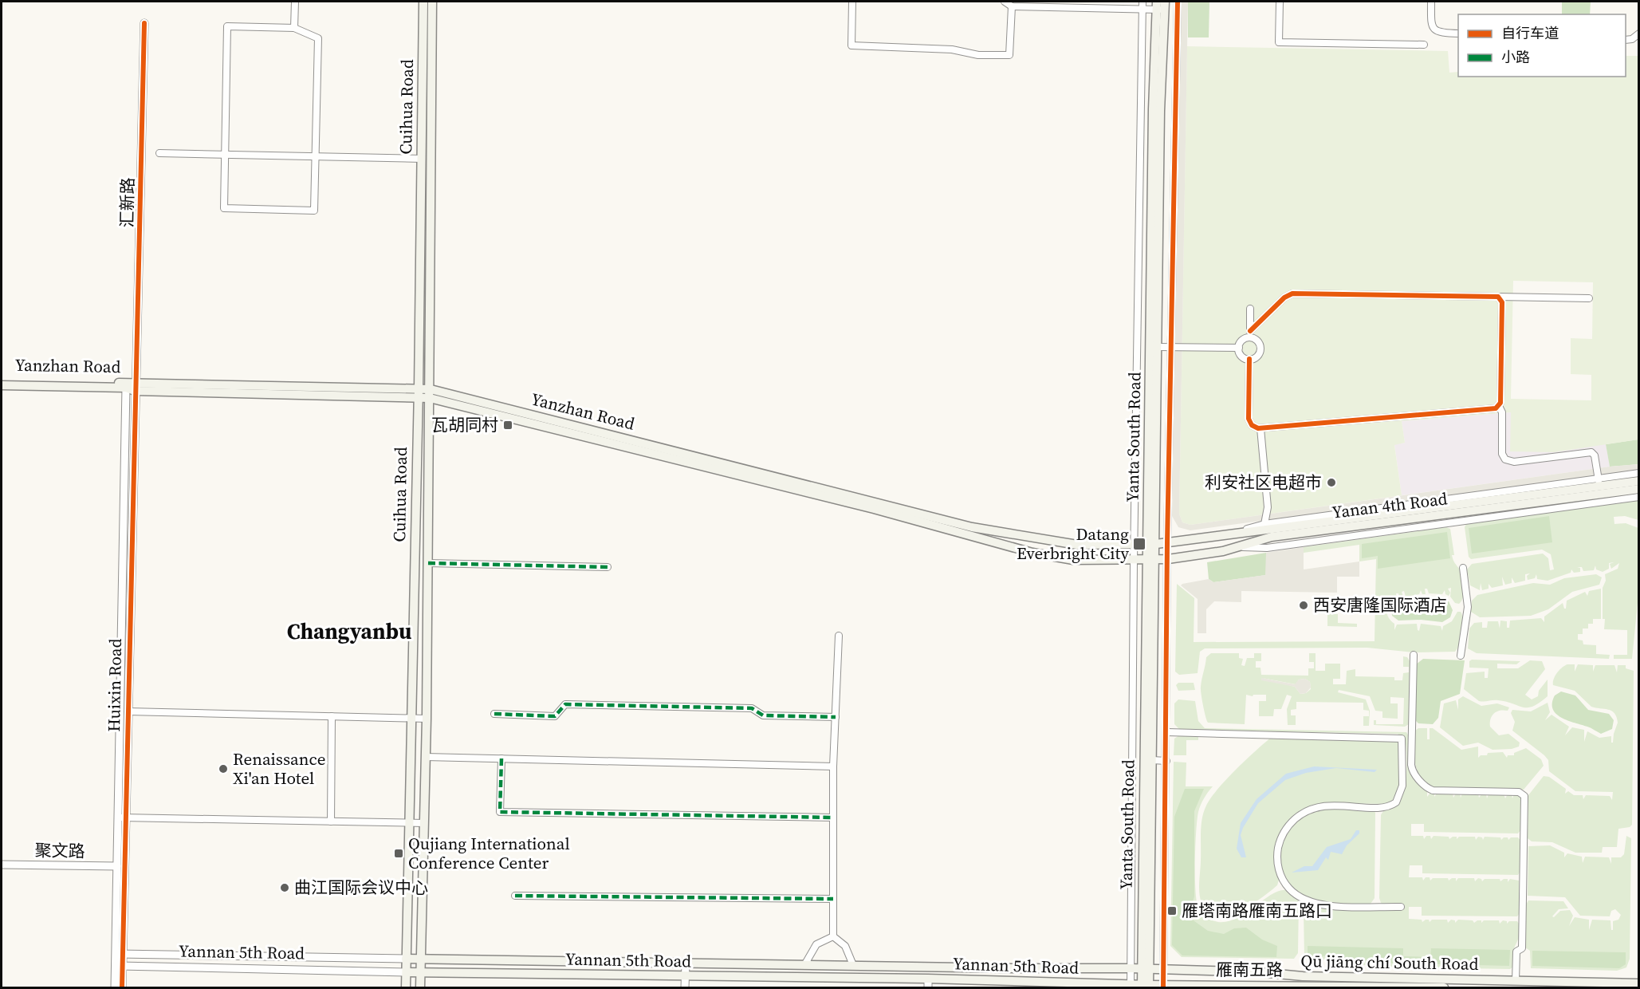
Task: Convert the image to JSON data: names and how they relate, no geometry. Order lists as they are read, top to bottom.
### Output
{
  "streets": {
    "main road": [
      "Cuihua Road",
      "Yanzhan Road",
      "Yanta South Road",
      "Yanan 4th Road",
      "Yannan 5th Road",
      "Qū jiāng chí South Road",
      "雁南五路"
    ],
    "street": ["汇新路", "Huixin Road", "聚文路"]
  },
  "crossings": [
    ["Cuihua Road", "Yanzhan Road"],
    ["Cuihua Road", "Yannan 5th Road"],
    ["汇新路", "Yanzhan Road"],
    ["汇新路", "Huixin Road"],
    ["Yanzhan Road", "Yanta South Road"],
    ["Yanzhan Road", "Yanan 4th Road"],
    ["Yanzhan Road", "Huixin Road"],
    ["Yanta South Road", "Yanan 4th Road"],
    ["Yanta South Road", "Yannan 5th Road"],
    ["Yanta South Road", "Qū jiāng chí South Road"],
    ["Yanta South Road", "雁南五路"],
    ["Huixin Road", "聚文路"],
    ["Huixin Road", "Yannan 5th Road"],
    ["Yannan 5th Road", "Qū jiāng chí South Road"],
    ["Yannan 5th Road", "雁南五路"]
  ],
  "districts": ["Changyanbu"],
  "places": {
    "transit": [
      "瓦胡同村",
      "Datang Everbright City",
      "Qujiang International Conference Center",
      "雁塔南路雁南五路口"
    ],
    "other": [
      "利安社区电超市",
      "西安唐隆国际酒店",
      "Renaissance Xi'an Hotel",
      "曲江国际会议中心"
    ]
  },
  "legend": ["自行车道", "小路"]
}
